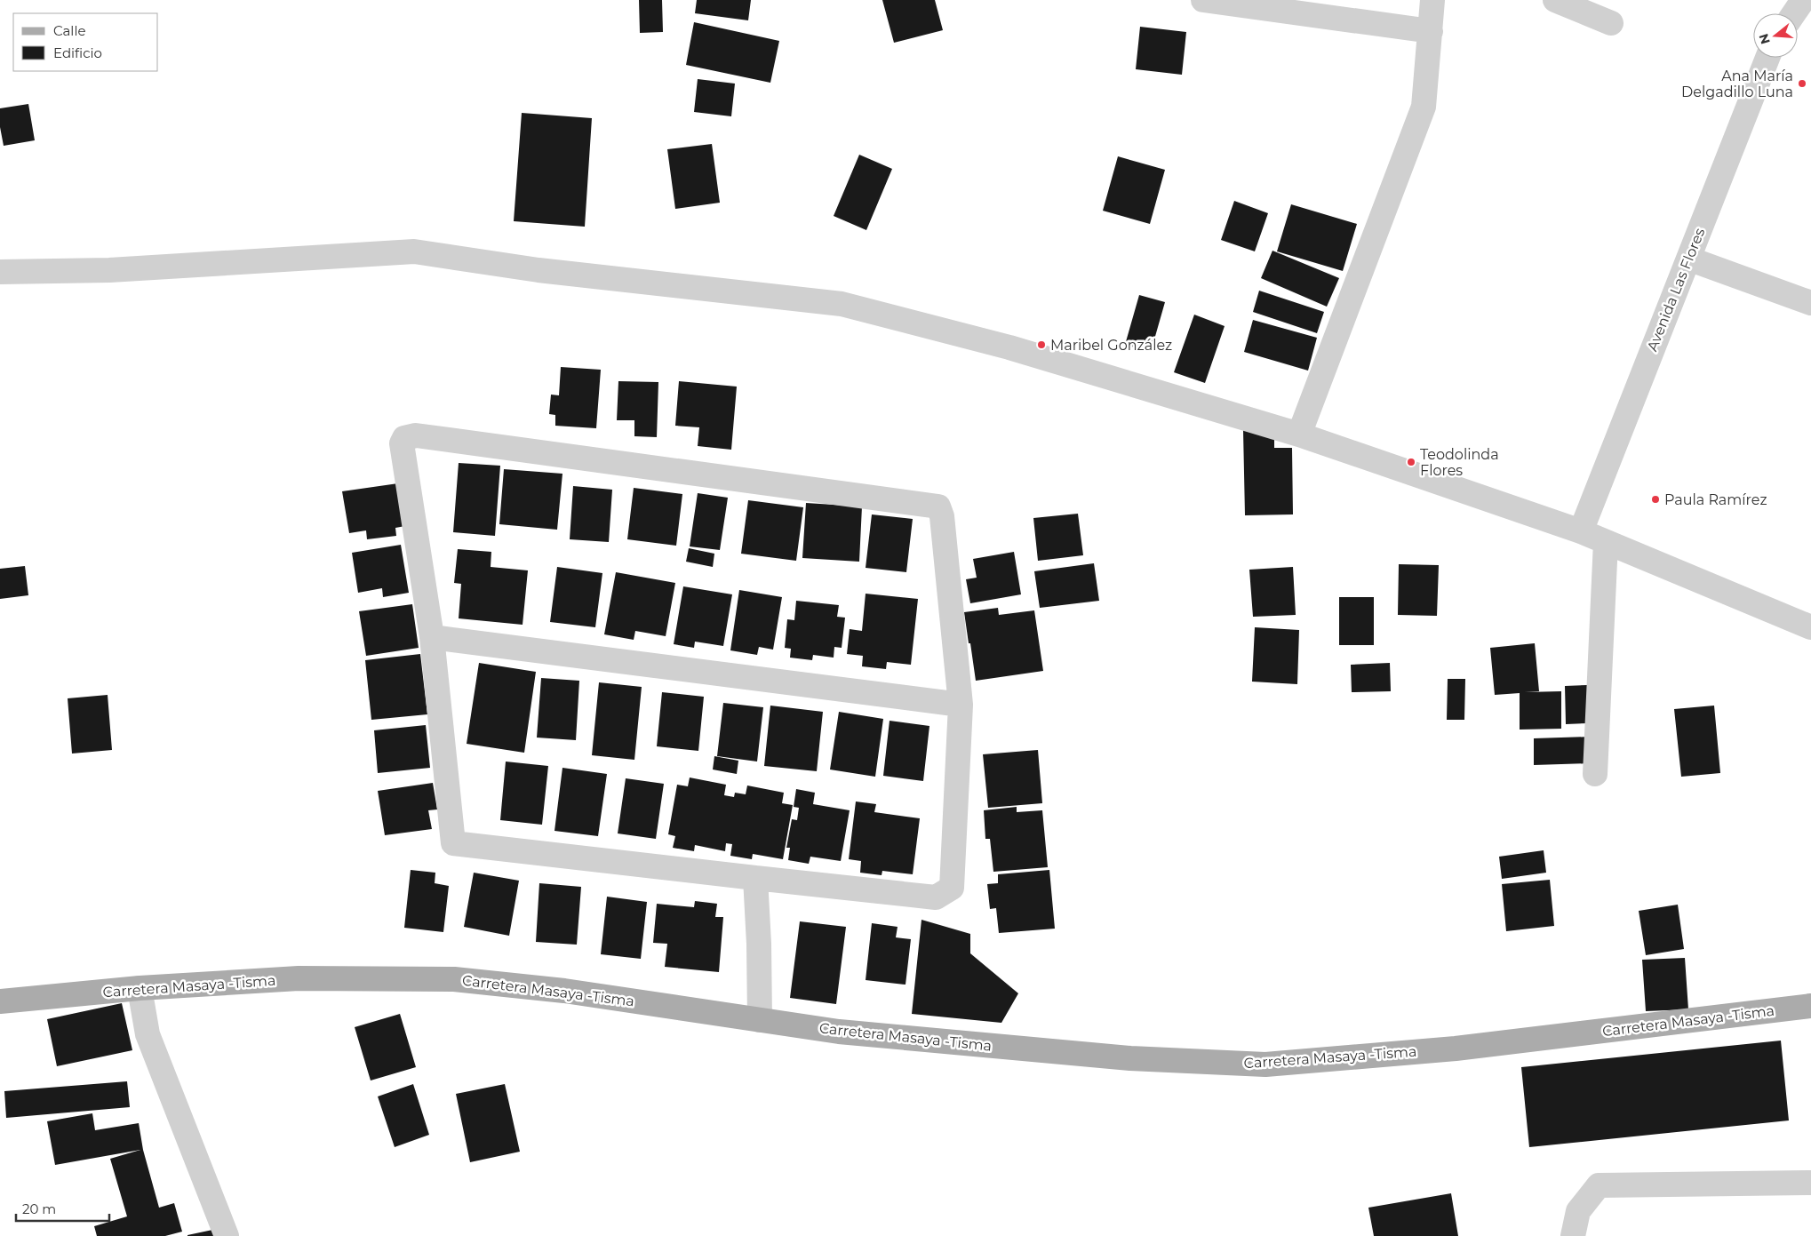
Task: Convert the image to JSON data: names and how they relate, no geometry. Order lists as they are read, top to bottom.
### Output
{
  "streets": {
    "main road": ["Carretera Masaya -Tisma"],
    "street": ["Avenida Las Flores"]
  },
  "places": [
    "Ana María Delgadillo Luna",
    "Maribel González",
    "Teodolinda Flores",
    "Paula Ramírez"
  ],
  "legend": ["Calle", "Edificio"],
  "scale_bar": "20 m",
  "north": "left"
}
